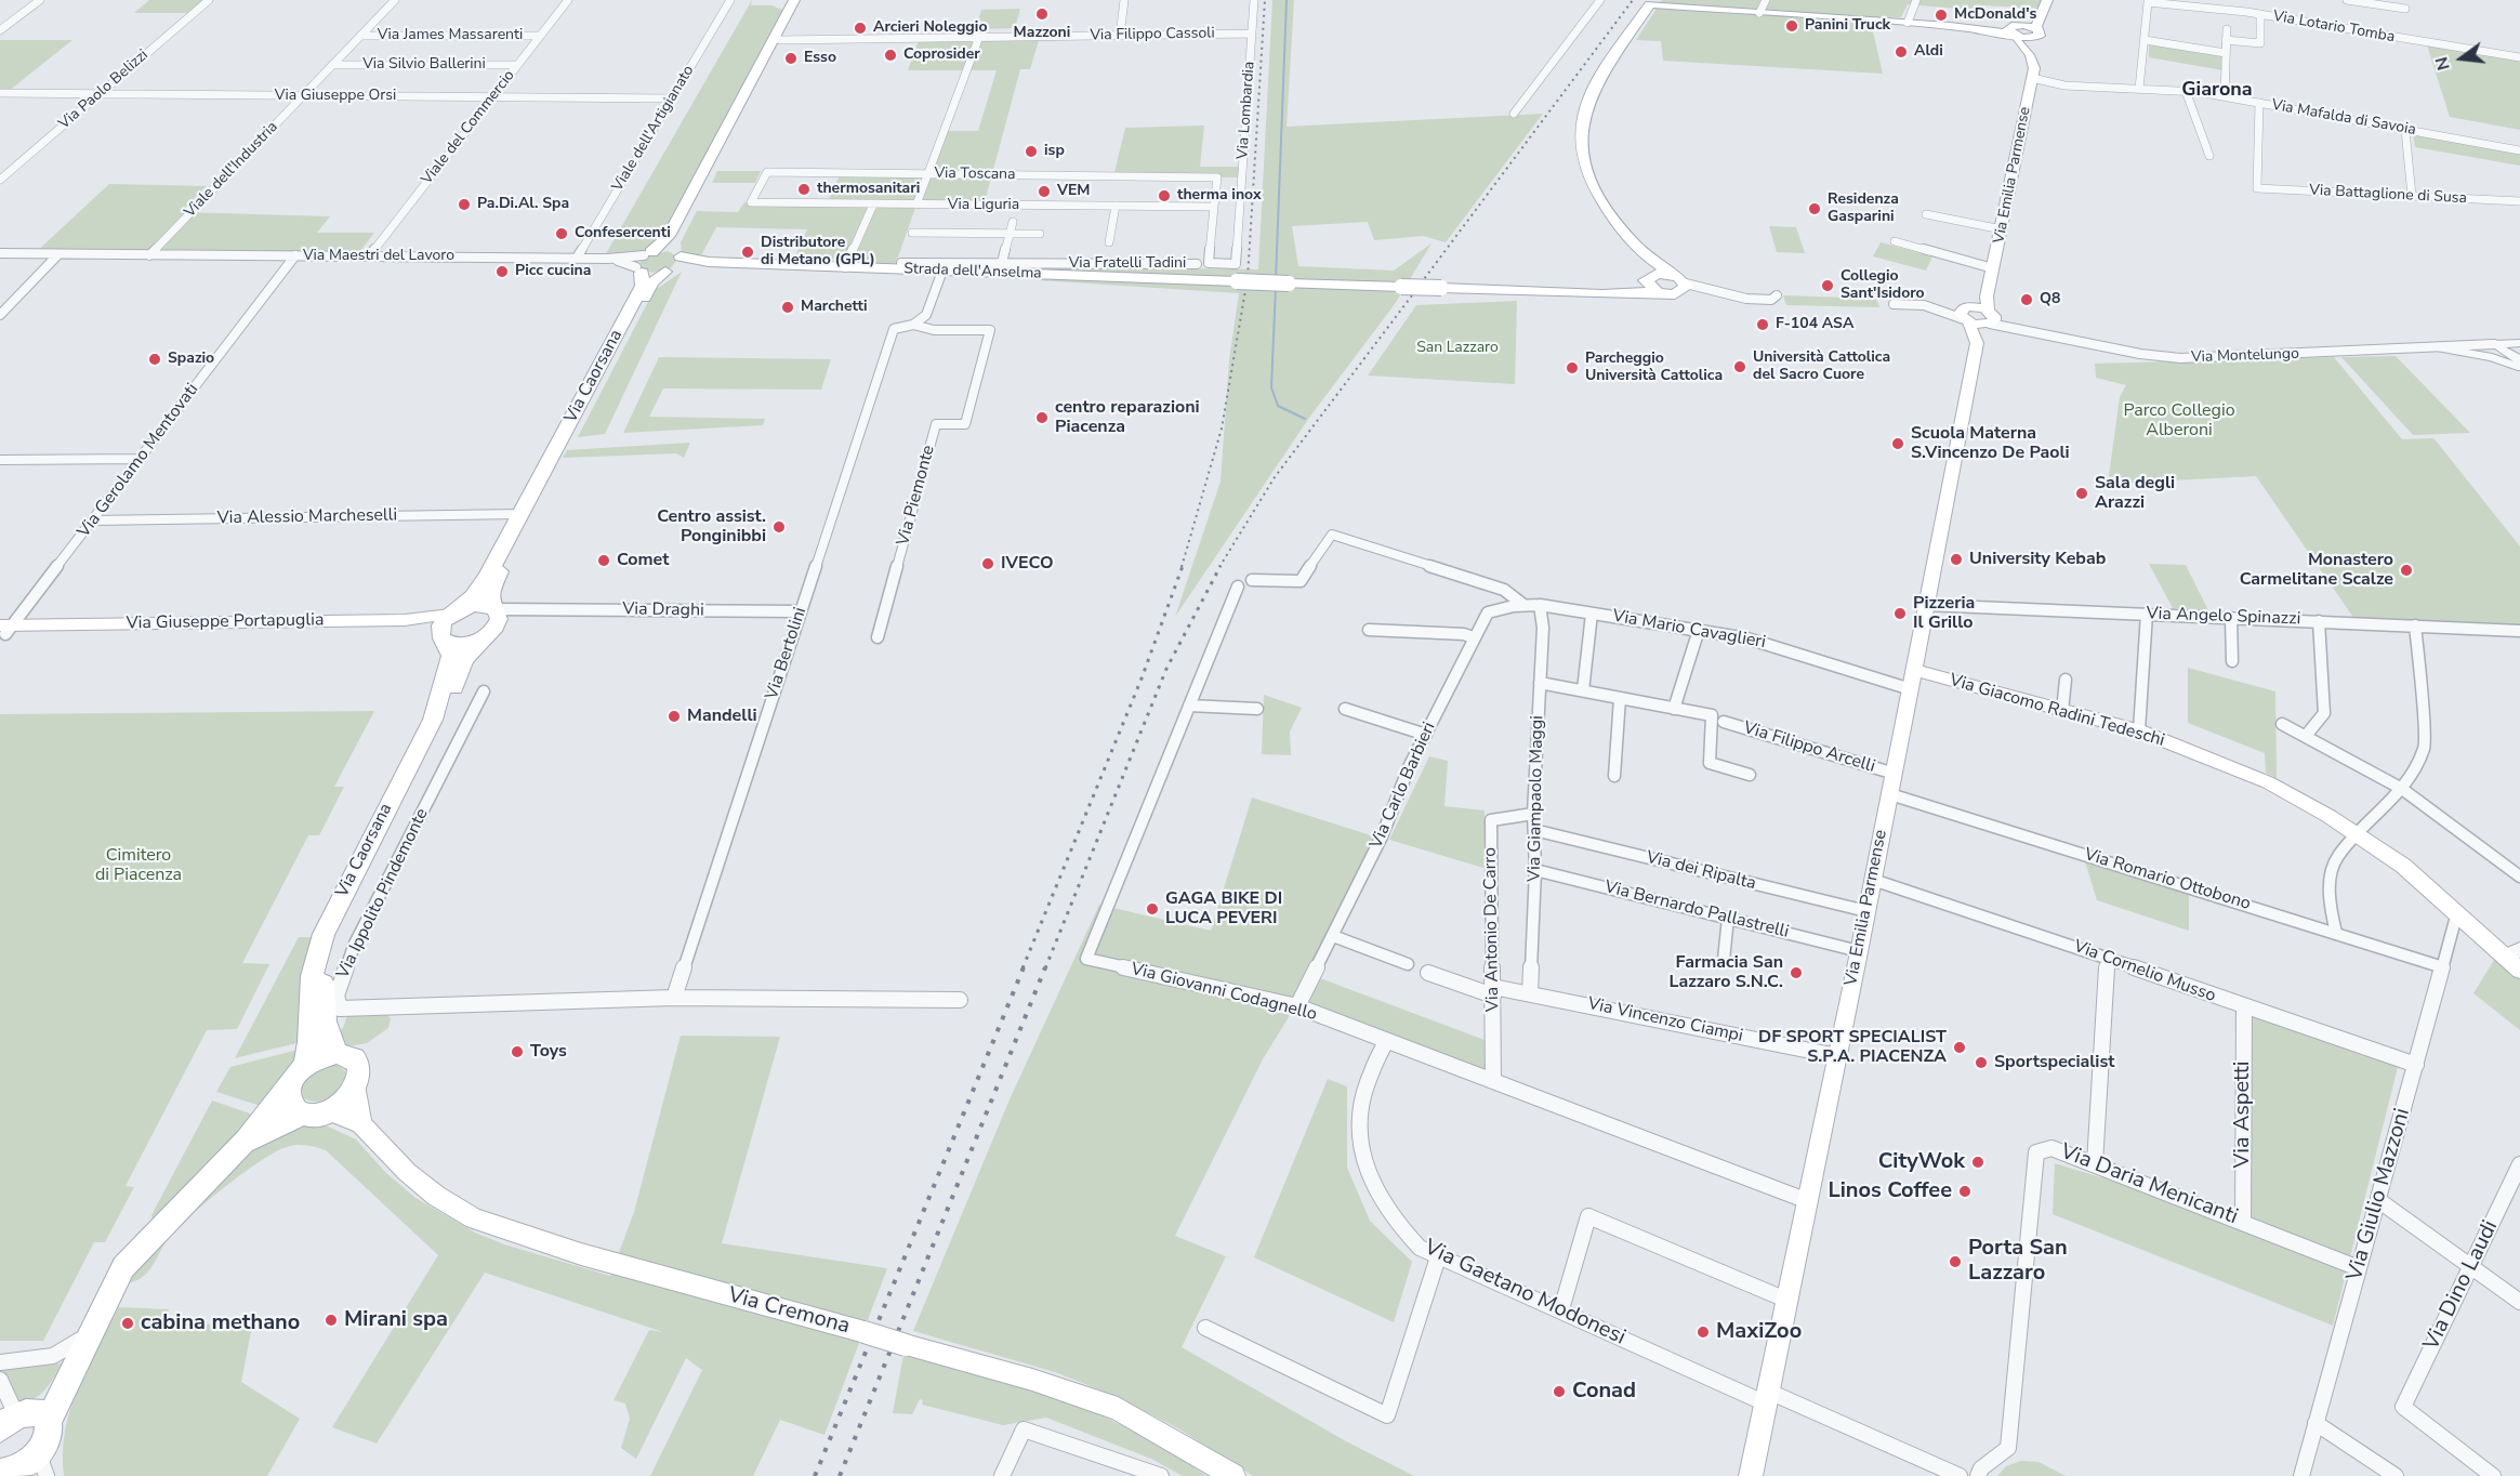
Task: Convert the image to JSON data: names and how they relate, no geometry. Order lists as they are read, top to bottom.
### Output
{
  "streets": {
    "main road": [
      "Via Emilia Parmense",
      "Strada dell'Anselma",
      "Via Caorsana",
      "Via Giuseppe Portapuglia",
      "Via Giacomo Radini Tedeschi",
      "Via Cremona"
    ],
    "street": [
      "Via Lotario Tomba",
      "Via Filippo Cassoli",
      "Via James Massarenti",
      "Via Silvio Ballerini",
      "Via Paolo Belizzi",
      "Via Giuseppe Orsi",
      "Via Lombardia",
      "Via Mafalda di Savoia",
      "Viale del Commercio",
      "Viale dell'Artigianato",
      "Viale dell'Industria",
      "Via Toscana",
      "Via Battaglione di Susa",
      "Via Liguria",
      "Via Maestri del Lavoro",
      "Via Fratelli Tadini",
      "Via Montelungo",
      "Via Gerolamo Mentovati",
      "Via Piemonte",
      "Via Alessio Marcheselli",
      "Via Draghi",
      "Via Angelo Spinazzi",
      "Via Mario Cavaglieri",
      "Via Bertolini",
      "Via Filippo Arcelli",
      "Via Carlo Barbieri",
      "Via Giampaolo Maggi",
      "Via dei Ripalta",
      "Via Romario Ottobono",
      "Via Ippolito Pindemonte",
      "Via Bernardo Pallastrelli",
      "Via Antonio De Carro",
      "Via Cornelio Musso",
      "Via Giovanni Codagnello",
      "Via Vincenzo Ciampi",
      "Via Aspetti",
      "Via Daria Menicanti",
      "Via Giulio Mazzoni",
      "Via Dino Laudi",
      "Via Gaetano Modonesi"
    ]
  },
  "crossings": [
    ["Via Filippo Cassoli", "Via Lombardia"],
    ["Via Filippo Cassoli", "Via Caorsana"],
    ["Via James Massarenti", "Viale del Commercio"],
    ["Via James Massarenti", "Viale dell'Industria"],
    ["Via Silvio Ballerini", "Viale del Commercio"],
    ["Via Silvio Ballerini", "Viale dell'Industria"],
    ["Via Paolo Belizzi", "Via Giuseppe Orsi"],
    ["Via Giuseppe Orsi", "Viale del Commercio"],
    ["Via Giuseppe Orsi", "Viale dell'Artigianato"],
    ["Via Giuseppe Orsi", "Viale dell'Industria"],
    ["Via Lombardia", "Via Toscana"],
    ["Via Lombardia", "Via Liguria"],
    ["Via Mafalda di Savoia", "Via Emilia Parmense"],
    ["Via Mafalda di Savoia", "Via Battaglione di Susa"],
    ["Viale del Commercio", "Via Maestri del Lavoro"],
    ["Viale dell'Artigianato", "Via Maestri del Lavoro"],
    ["Viale dell'Industria", "Via Maestri del Lavoro"],
    ["Via Toscana", "Via Liguria"],
    ["Via Emilia Parmense", "Via Montelungo"],
    ["Via Emilia Parmense", "Via Angelo Spinazzi"],
    ["Via Emilia Parmense", "Via Mario Cavaglieri"],
    ["Via Emilia Parmense", "Via Giacomo Radini Tedeschi"],
    ["Via Emilia Parmense", "Via Filippo Arcelli"],
    ["Via Emilia Parmense", "Via dei Ripalta"],
    ["Via Emilia Parmense", "Via Romario Ottobono"],
    ["Via Emilia Parmense", "Via Bernardo Pallastrelli"],
    ["Via Emilia Parmense", "Via Cornelio Musso"],
    ["Via Emilia Parmense", "Via Giovanni Codagnello"],
    ["Via Emilia Parmense", "Via Vincenzo Ciampi"],
    ["Via Emilia Parmense", "Via Gaetano Modonesi"],
    ["Via Maestri del Lavoro", "Via Caorsana"],
    ["Via Maestri del Lavoro", "Via Gerolamo Mentovati"],
    ["Strada dell'Anselma", "Via Caorsana"],
    ["Via Caorsana", "Via Alessio Marcheselli"],
    ["Via Caorsana", "Via Draghi"],
    ["Via Caorsana", "Via Giuseppe Portapuglia"],
    ["Via Gerolamo Mentovati", "Via Alessio Marcheselli"],
    ["Via Gerolamo Mentovati", "Via Giuseppe Portapuglia"],
    ["Via Piemonte", "Via Bertolini"],
    ["Via Draghi", "Via Bertolini"],
    ["Via Mario Cavaglieri", "Via Carlo Barbieri"],
    ["Via Mario Cavaglieri", "Via Giampaolo Maggi"],
    ["Via Bertolini", "Via Ippolito Pindemonte"],
    ["Via Giacomo Radini Tedeschi", "Via Giulio Mazzoni"],
    ["Via Carlo Barbieri", "Via Giampaolo Maggi"],
    ["Via Carlo Barbieri", "Via Giovanni Codagnello"],
    ["Via Giampaolo Maggi", "Via dei Ripalta"],
    ["Via Giampaolo Maggi", "Via Bernardo Pallastrelli"],
    ["Via Giampaolo Maggi", "Via Antonio De Carro"],
    ["Via Giampaolo Maggi", "Via Vincenzo Ciampi"],
    ["Via Romario Ottobono", "Via Giulio Mazzoni"],
    ["Via Antonio De Carro", "Via Giovanni Codagnello"],
    ["Via Antonio De Carro", "Via Vincenzo Ciampi"],
    ["Via Cornelio Musso", "Via Aspetti"],
    ["Via Cornelio Musso", "Via Giulio Mazzoni"],
    ["Via Giovanni Codagnello", "Via Gaetano Modonesi"],
    ["Via Aspetti", "Via Daria Menicanti"],
    ["Via Daria Menicanti", "Via Giulio Mazzoni"]
  ],
  "districts": ["Giarona"],
  "parks": ["San Lazzaro", "Parco Collegio Alberoni", "Cimitero di Piacenza"],
  "places": [
    "Mazzoni",
    "McDonald's",
    "Panini Truck",
    "Arcieri Noleggio",
    "Aldi",
    "Coprosider",
    "Esso",
    "isp",
    "thermosanitari",
    "VEM",
    "therma inox",
    "Pa.Di.Al. Spa",
    "Residenza Gasparini",
    "Confesercenti",
    "Distributore di Metano (GPL)",
    "Picc cucina",
    "Collegio Sant'Isidoro",
    "Q8",
    "Marchetti",
    "F-104 ASA",
    "Spazio",
    "Università Cattolica del Sacro Cuore",
    "Parcheggio Università Cattolica",
    "centro reparazioni Piacenza",
    "Scuola Materna S.Vincenzo De Paoli",
    "Sala degli Arazzi",
    "Centro assist. Ponginibbi",
    "University Kebab",
    "Comet",
    "IVECO",
    "Monastero Carmelitane Scalze",
    "Pizzeria Il Grillo",
    "Mandelli",
    "GAGA BIKE DI LUCA PEVERI",
    "Farmacia San Lazzaro S.N.C.",
    "DF SPORT SPECIALIST S.P.A. PIACENZA",
    "Toys",
    "Sportspecialist",
    "CityWok",
    "Linos Coffee",
    "Porta San Lazzaro",
    "Mirani spa",
    "cabina methano",
    "MaxiZoo",
    "Conad"
  ],
  "north": "left"
}
